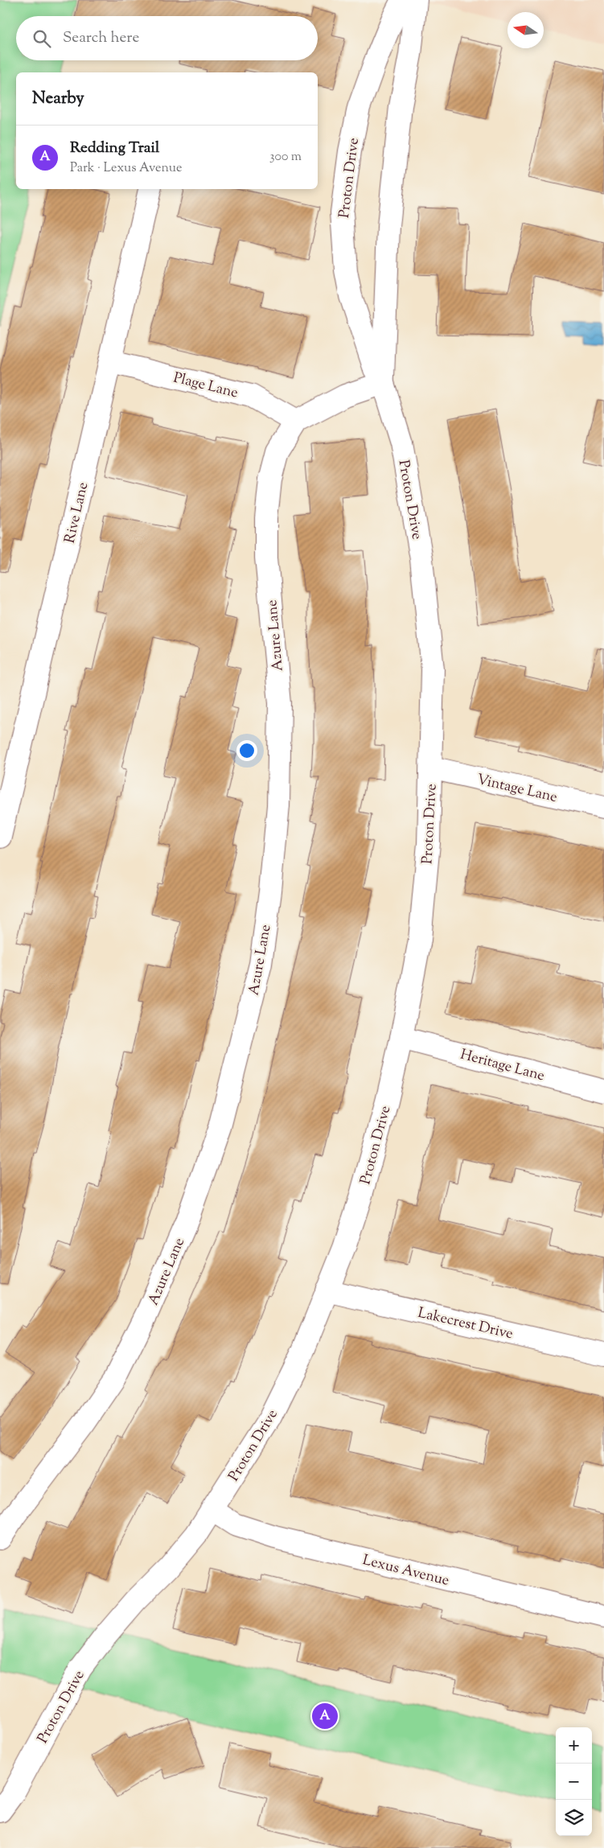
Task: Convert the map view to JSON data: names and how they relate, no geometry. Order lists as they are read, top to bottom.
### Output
{
  "streets": {
    "street": [
      "Proton Drive",
      "Plage Lane",
      "Rive Lane",
      "Azure Lane",
      "Vintage Lane",
      "Heritage Lane",
      "Lakecrest Drive",
      "Lexus Avenue"
    ]
  },
  "crossings": [
    ["Proton Drive", "Vintage Lane"],
    ["Proton Drive", "Heritage Lane"],
    ["Proton Drive", "Lakecrest Drive"],
    ["Proton Drive", "Lexus Avenue"],
    ["Plage Lane", "Rive Lane"],
    ["Plage Lane", "Azure Lane"]
  ],
  "north": "left",
  "page": {
    "search": "Search here",
    "heading": "Nearby",
    "list": [
      {
        "mark": "A",
        "name": "Redding Trail",
        "note": "Park · Lexus Avenue",
        "value": "300 m"
      }
    ],
    "pins": "A",
    "map_buttons": ["+", "−"]
  }
}
